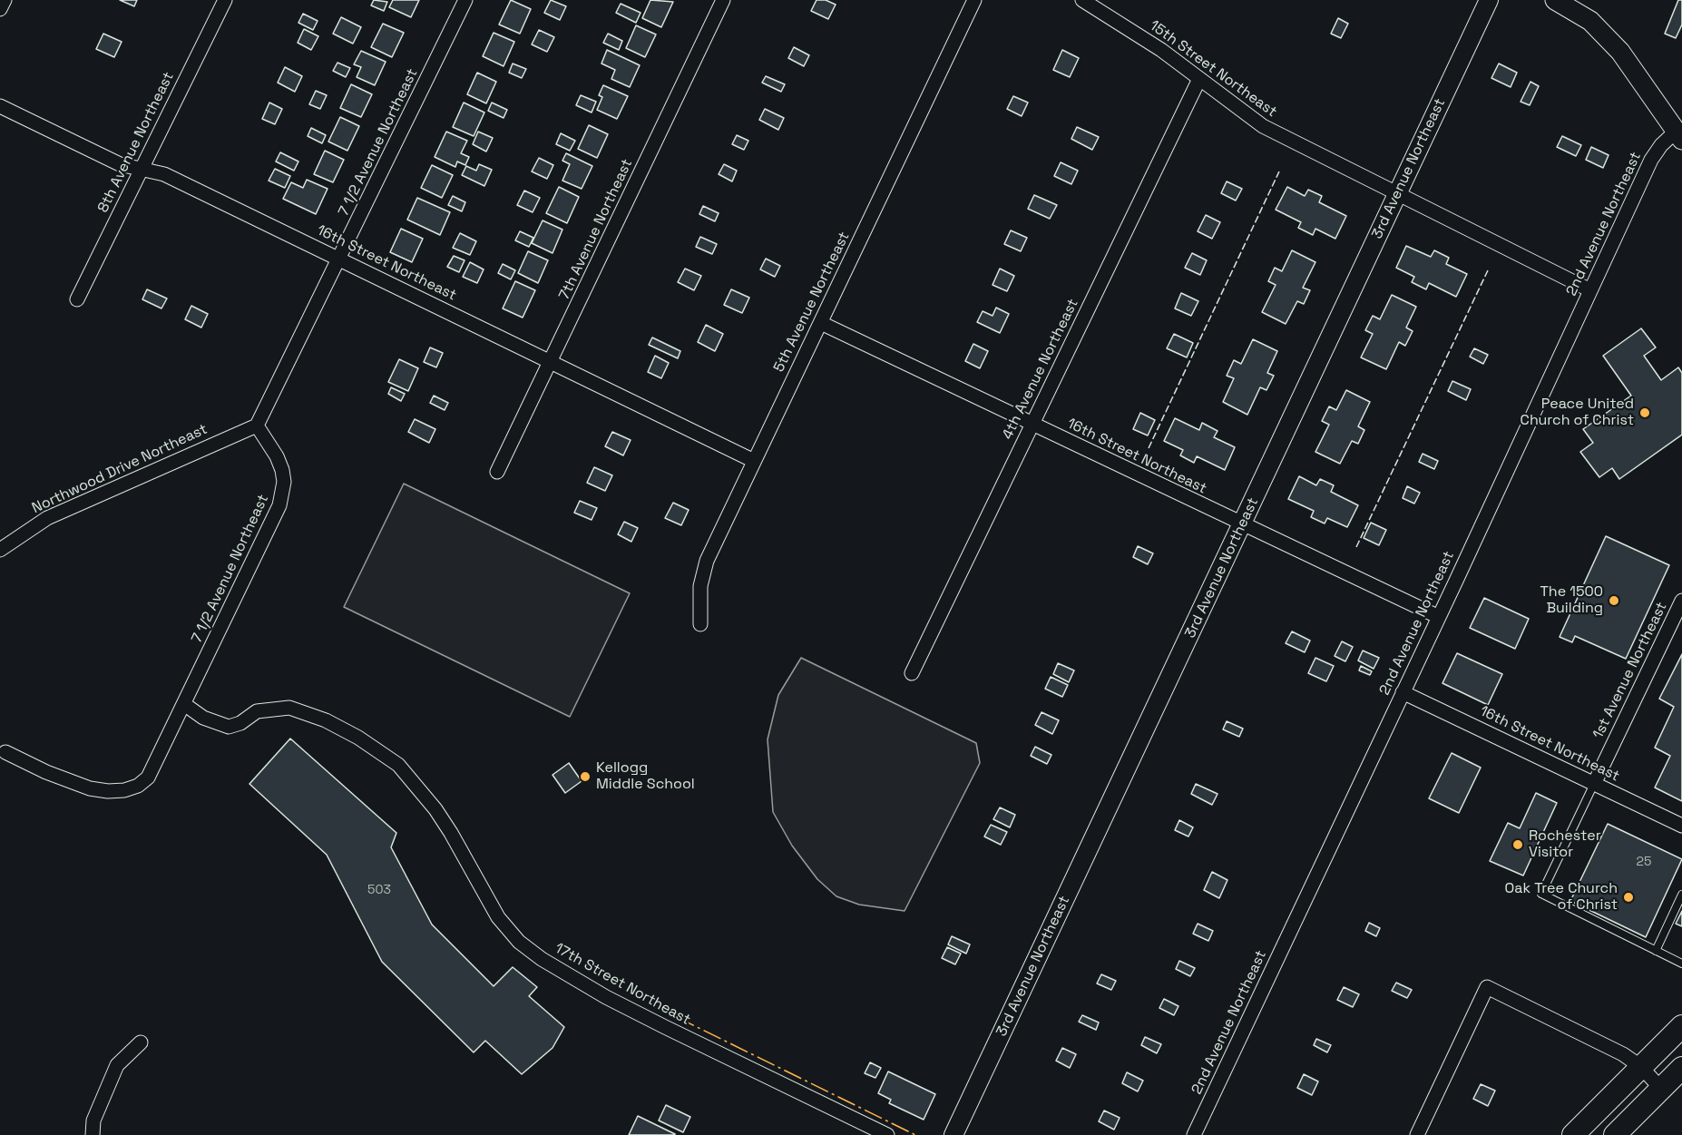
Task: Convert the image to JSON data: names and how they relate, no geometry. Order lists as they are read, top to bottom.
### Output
{
  "streets": {
    "street": [
      "15th Street Northeast",
      "8th Avenue Northeast",
      "7 1/2 Avenue Northeast",
      "3rd Avenue Northeast",
      "2nd Avenue Northeast",
      "7th Avenue Northeast",
      "16th Street Northeast",
      "5th Avenue Northeast",
      "4th Avenue Northeast",
      "Northwood Drive Northeast",
      "1st Avenue Northeast",
      "17th Street Northeast"
    ]
  },
  "crossings": [
    ["15th Street Northeast", "3rd Avenue Northeast"],
    ["15th Street Northeast", "2nd Avenue Northeast"],
    ["15th Street Northeast", "4th Avenue Northeast"],
    ["8th Avenue Northeast", "16th Street Northeast"],
    ["7 1/2 Avenue Northeast", "16th Street Northeast"],
    ["7 1/2 Avenue Northeast", "Northwood Drive Northeast"],
    ["7 1/2 Avenue Northeast", "17th Street Northeast"],
    ["3rd Avenue Northeast", "16th Street Northeast"],
    ["2nd Avenue Northeast", "16th Street Northeast"],
    ["7th Avenue Northeast", "16th Street Northeast"],
    ["16th Street Northeast", "5th Avenue Northeast"],
    ["16th Street Northeast", "4th Avenue Northeast"],
    ["16th Street Northeast", "1st Avenue Northeast"]
  ],
  "places": [
    "Peace United Church of Christ",
    "The 1500 Building",
    "Kellogg Middle School",
    "Rochester Visitor",
    "Oak Tree Church of Christ"
  ],
  "house_numbers": ["25", "503"]
}
